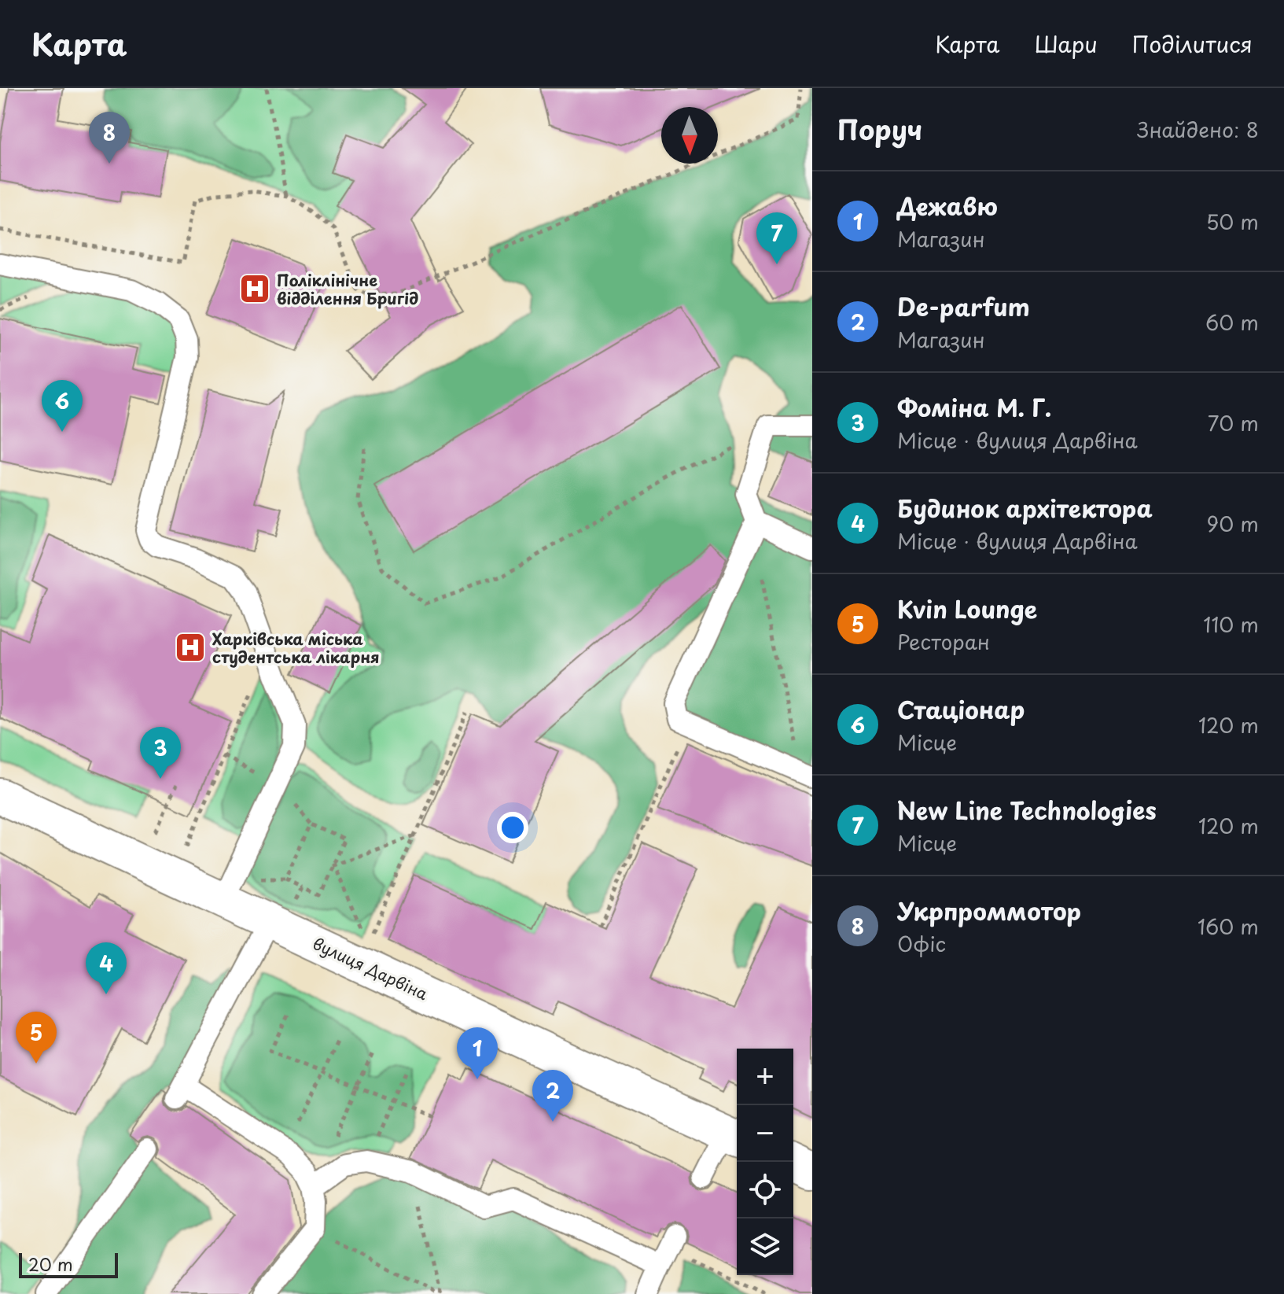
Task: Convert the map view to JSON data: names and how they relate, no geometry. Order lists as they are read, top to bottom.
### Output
{
  "streets": {
    "street": ["вулиця Дарвіна"]
  },
  "places": {
    "hospital": ["Поліклінічне відділення Бригід", "Харківська міська студентська лікарня"]
  },
  "scale_bar": "20 m",
  "north": "bottom",
  "page": {
    "header": "Карта",
    "nav": ["Карта", "Шари", "Поділитися"],
    "heading": ["Поруч", "Знайдено: 8"],
    "pins": [
      "8",
      "7",
      "6",
      "3",
      "4",
      "5",
      "1",
      "2"
    ],
    "list": [
      {
        "mark": "1",
        "name": "Дежавю",
        "note": "Магазин",
        "value": "50 m"
      },
      {
        "mark": "2",
        "name": "De-parfum",
        "note": "Магазин",
        "value": "60 m"
      },
      {
        "mark": "3",
        "name": "Фоміна М. Г.",
        "note": "Місце · вулиця Дарвіна",
        "value": "70 m"
      },
      {
        "mark": "4",
        "name": "Будинок архітектора",
        "note": "Місце · вулиця Дарвіна",
        "value": "90 m"
      },
      {
        "mark": "5",
        "name": "Kvin Lounge",
        "note": "Ресторан",
        "value": "110 m"
      },
      {
        "mark": "6",
        "name": "Стаціонар",
        "note": "Місце",
        "value": "120 m"
      },
      {
        "mark": "7",
        "name": "New Line Technologies",
        "note": "Місце",
        "value": "120 m"
      },
      {
        "mark": "8",
        "name": "Укрпроммотор",
        "note": "Офіс",
        "value": "160 m"
      }
    ],
    "map_buttons": ["+", "−"],
    "scale": "20 m"
  }
}
